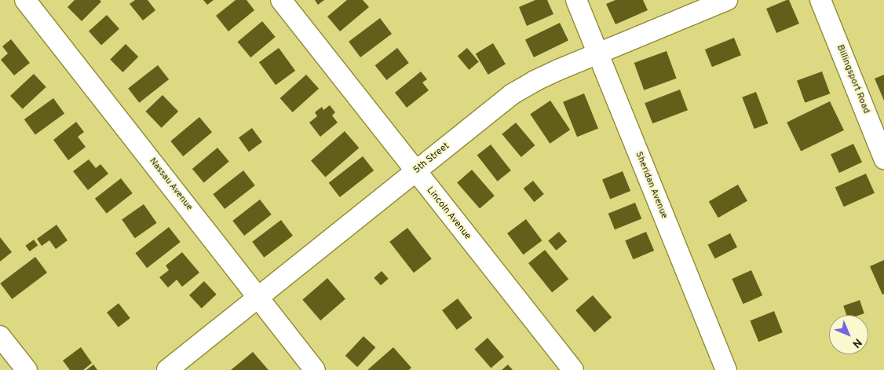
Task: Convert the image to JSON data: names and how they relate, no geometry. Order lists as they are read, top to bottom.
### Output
{
  "streets": {
    "street": [
      "Billingsport Road",
      "5th Street",
      "Nassau Avenue",
      "Sheridan Avenue",
      "Lincoln Avenue"
    ]
  },
  "crossings": [
    ["5th Street", "Nassau Avenue"],
    ["5th Street", "Sheridan Avenue"],
    ["5th Street", "Lincoln Avenue"]
  ],
  "north": "bottom right"
}
